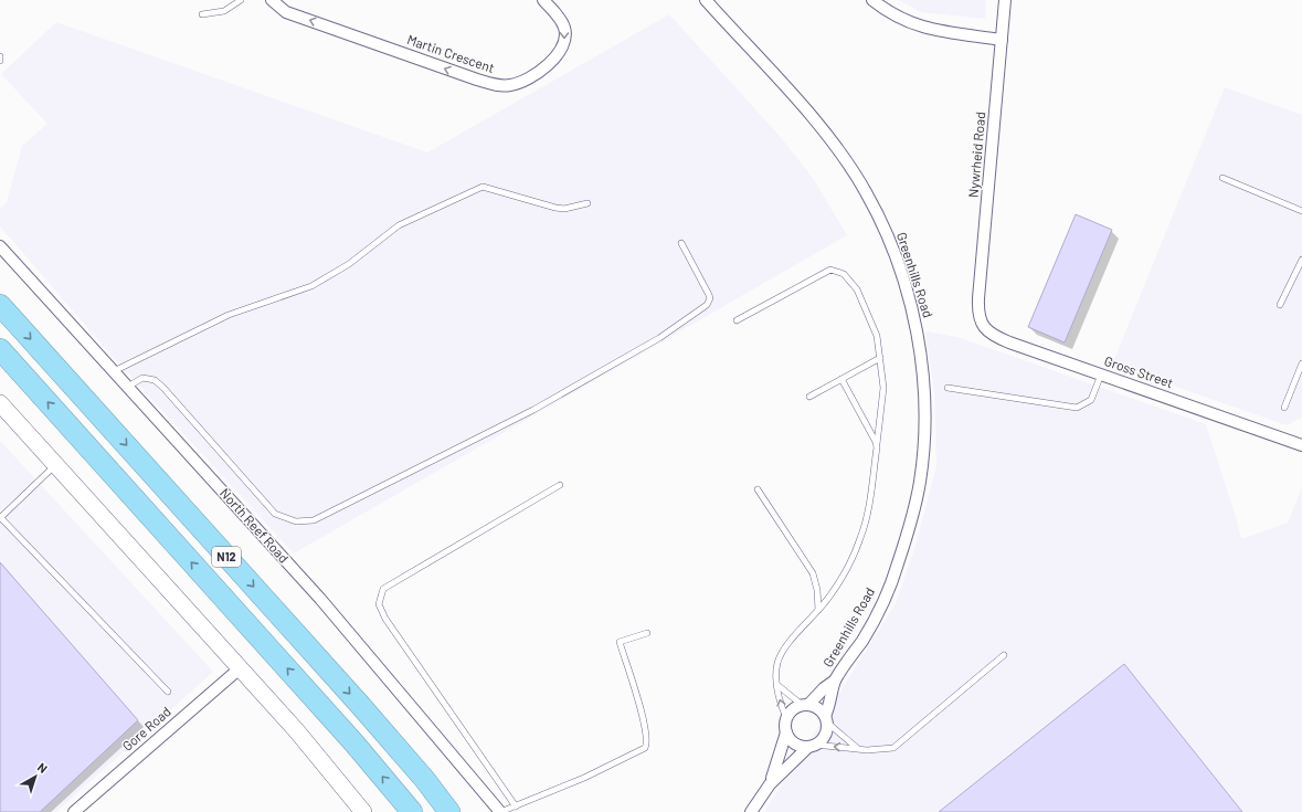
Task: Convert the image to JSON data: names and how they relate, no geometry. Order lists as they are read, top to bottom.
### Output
{
  "streets": {
    "highway": ["N12"],
    "street": [
      "Martin Crescent",
      "Nywrheid Road",
      "Greenhills Road",
      "Gross Street",
      "North Reef Road",
      "Gore Road"
    ]
  },
  "crossings": [
    ["Nywrheid Road", "Gross Street"]
  ],
  "north": "top right"
}
